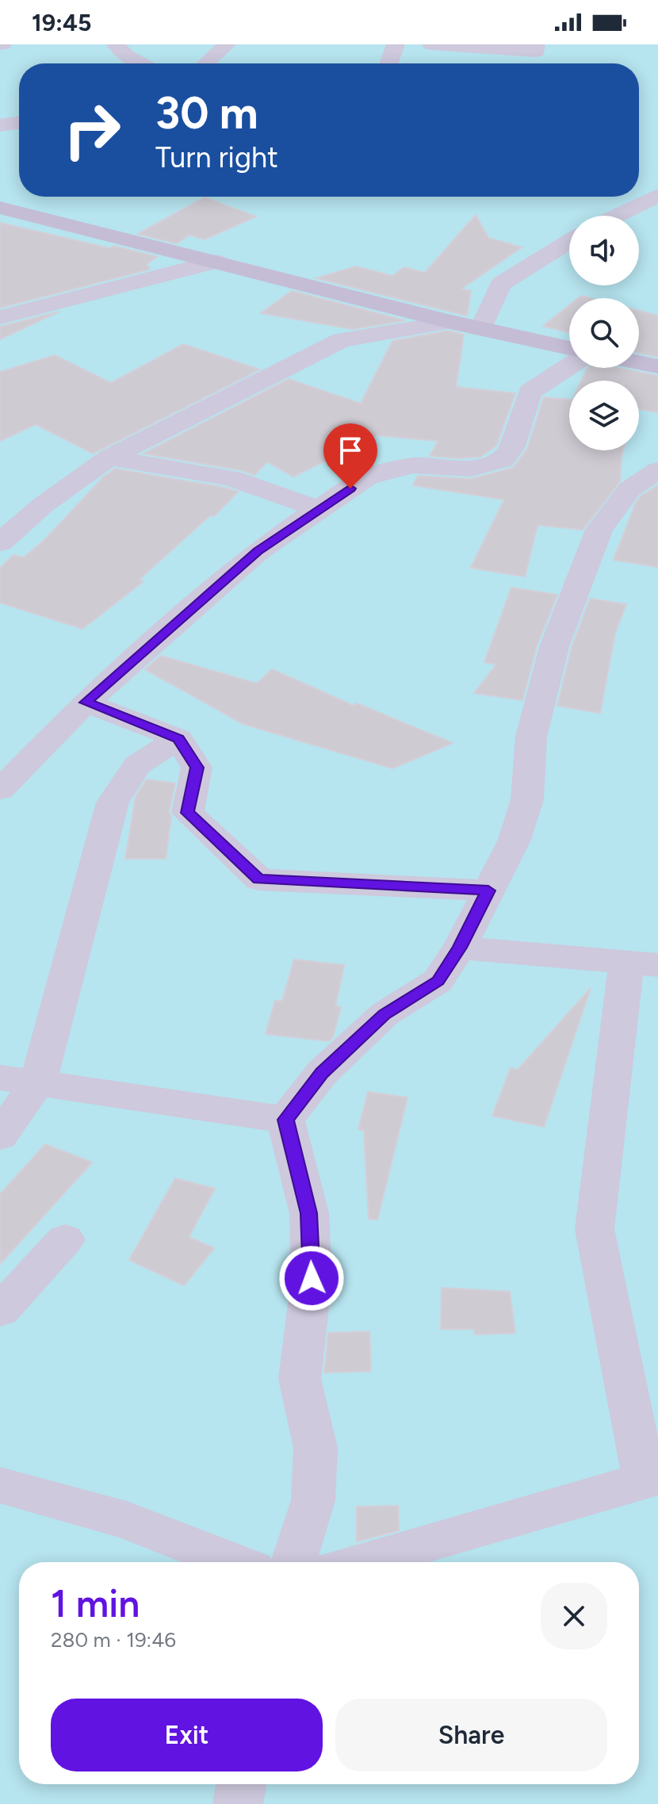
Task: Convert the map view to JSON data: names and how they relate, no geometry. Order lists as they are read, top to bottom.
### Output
{
  "page": {
    "status": "19:45",
    "turn": ["30 m", "Turn right"],
    "heading": ["1 min", "280 m · 19:46"],
    "buttons": ["Exit", "Share"]
  }
}
